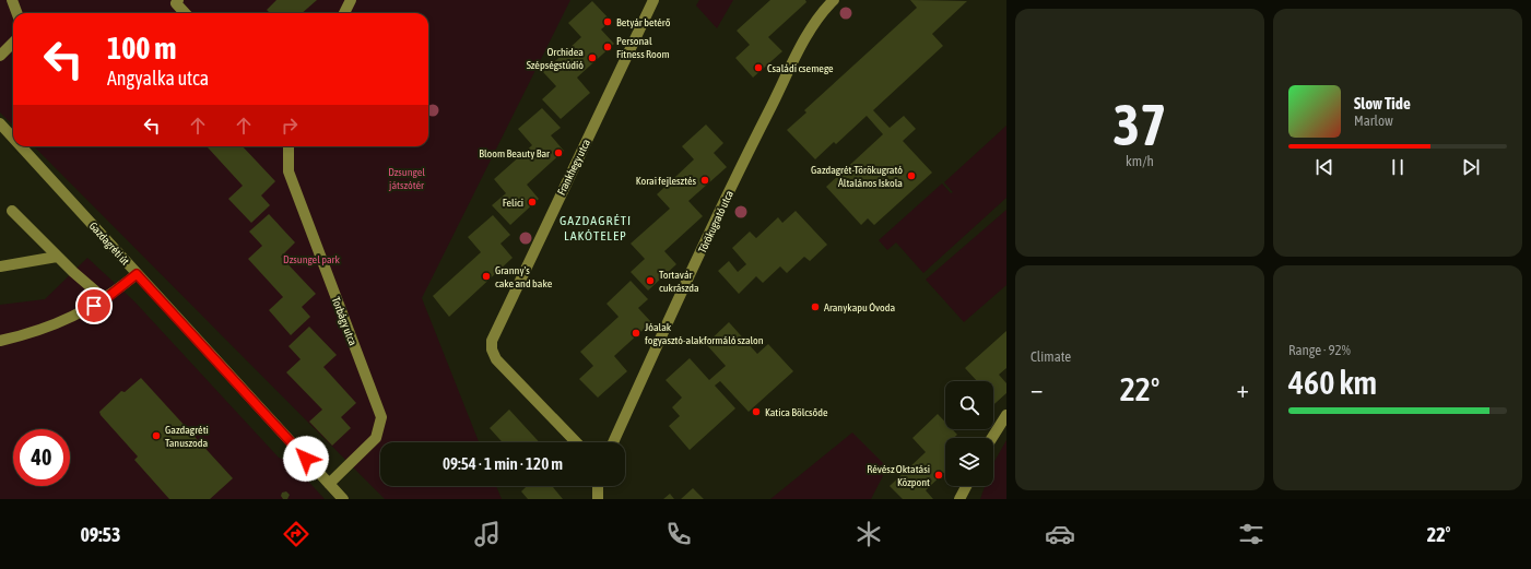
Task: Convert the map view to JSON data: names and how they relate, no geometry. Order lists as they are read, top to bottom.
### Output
{
  "streets": {
    "street": [
      "Frankhegy utca",
      "Törökugrató utca",
      "Gazdagréti út",
      "Torbágy utca"
    ]
  },
  "crossings": [
    ["Gazdagréti út", "Torbágy utca"]
  ],
  "districts": ["GAZDAGRÉTI LAKÓTELEP"],
  "parks": ["Dzsungel játszótér", "Dzsungel park"],
  "places": [
    "Betyár betérő",
    "Personal Fitness Room",
    "Orchidea Szépségstúdió",
    "Családi csemege",
    "Bloom Beauty Bar",
    "Gazdagrét-Törökugrató Általános Iskola",
    "Korai fejlesztés",
    "Felici",
    "Granny's cake and bake",
    "Tortavár cukrászda",
    "Aranykapu Óvoda",
    "Jóalak fogyasztó-alakformáló szalon",
    "Katica Bölcsőde",
    "Gazdagréti Tanuszoda",
    "Révész Oktatási Központ"
  ],
  "page": {
    "tile": [
      ["37", "km/h"],
      "Climate",
      ["Range · 92%", "460 km"]
    ],
    "turn": ["100 m", "Angyalka utca"],
    "song": ["Slow Tide", "Marlow"],
    "heat": ["−", "22°", "+"],
    "limit": "40",
    "trip": "09:54 · 1 min · 120 m",
    "tabs": ["09:53", "22°"]
  }
}
